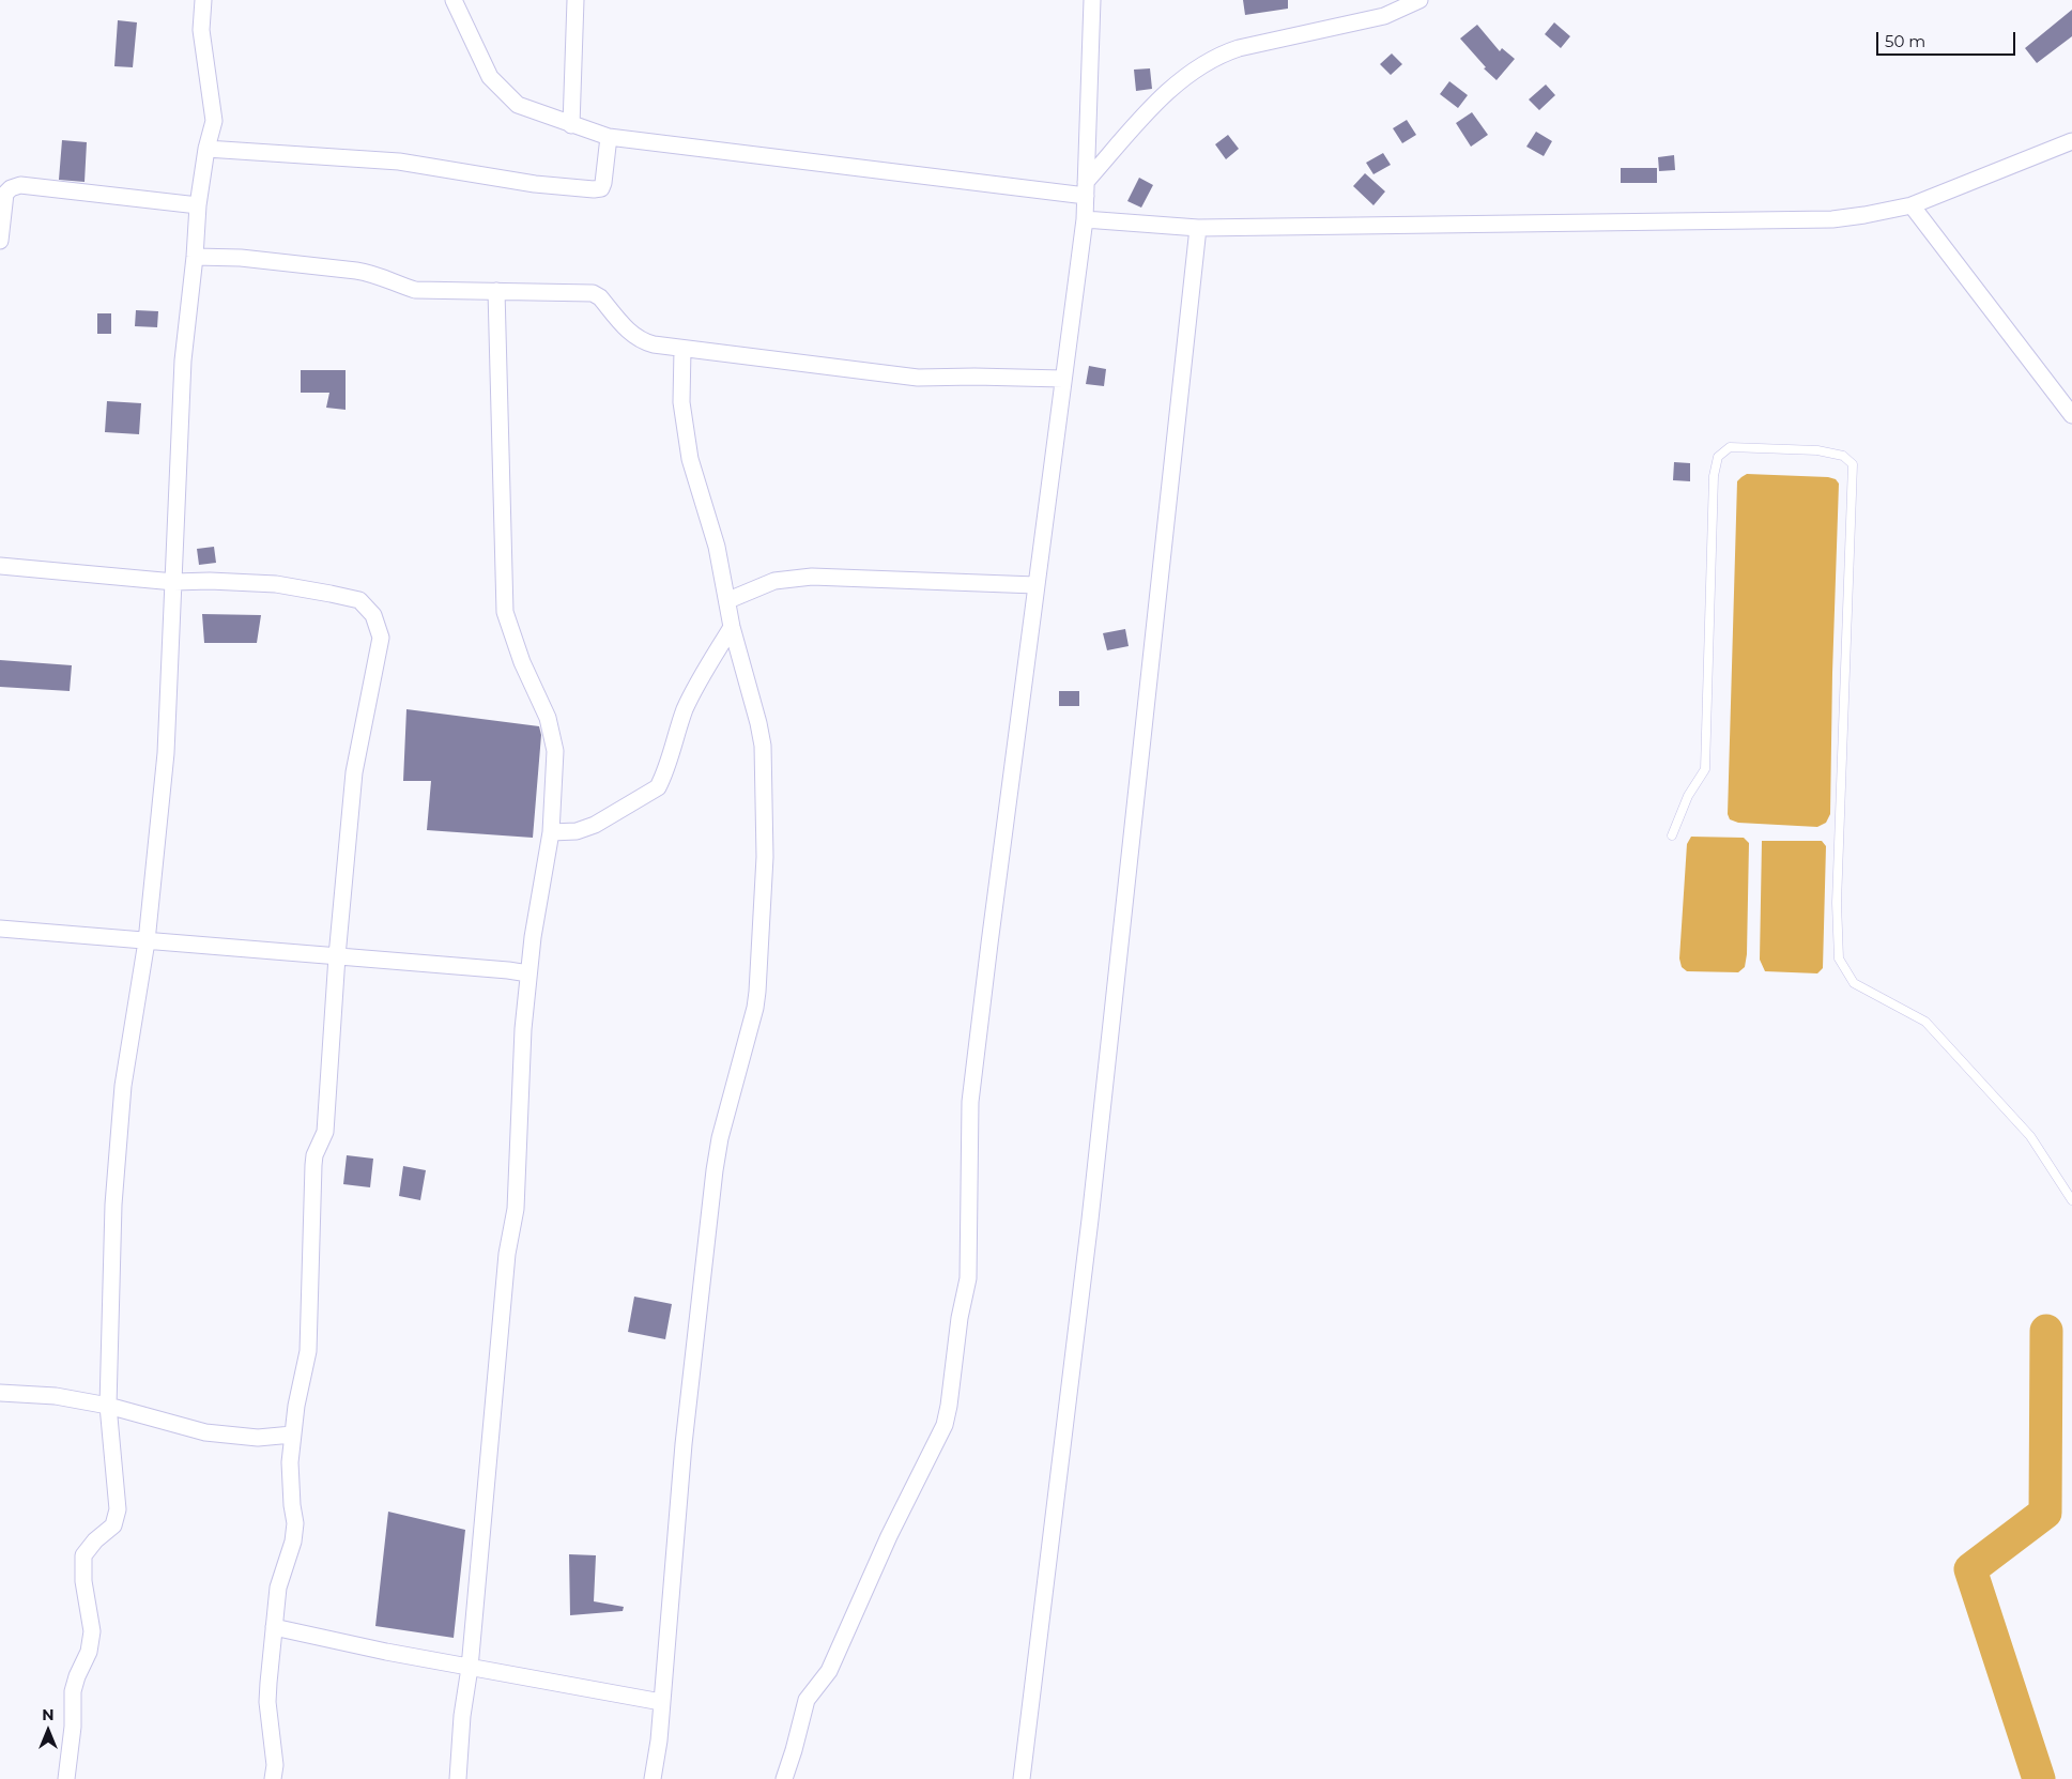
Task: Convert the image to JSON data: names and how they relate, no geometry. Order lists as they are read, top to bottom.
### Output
{
  "scale_bar": "50 m",
  "north": "top"
}
